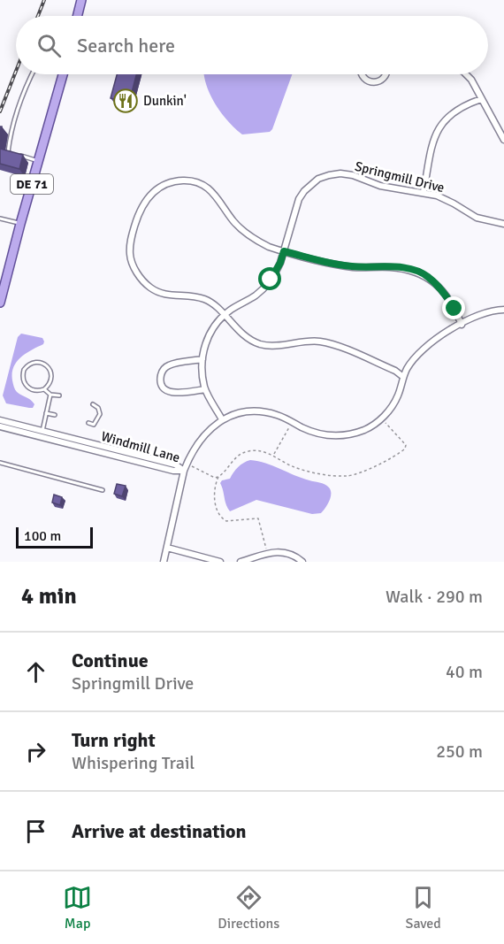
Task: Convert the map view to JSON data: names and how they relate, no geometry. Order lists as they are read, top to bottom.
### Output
{
  "streets": {
    "main road": ["DE 71"],
    "street": ["Springmill Drive", "Windmill Lane"]
  },
  "places": {
    "restaurant": ["Dunkin'"]
  },
  "scale_bar": "100 m",
  "page": {
    "search": "Search here",
    "scale": "100 m",
    "heading": ["4 min", "Walk · 290 m"],
    "list": [
      ["Continue", "Springmill Drive", "40 m"],
      ["Turn right", "Whispering Trail", "250 m"],
      "Arrive at destination"
    ],
    "nav": ["Map", "Directions", "Saved"]
  }
}
